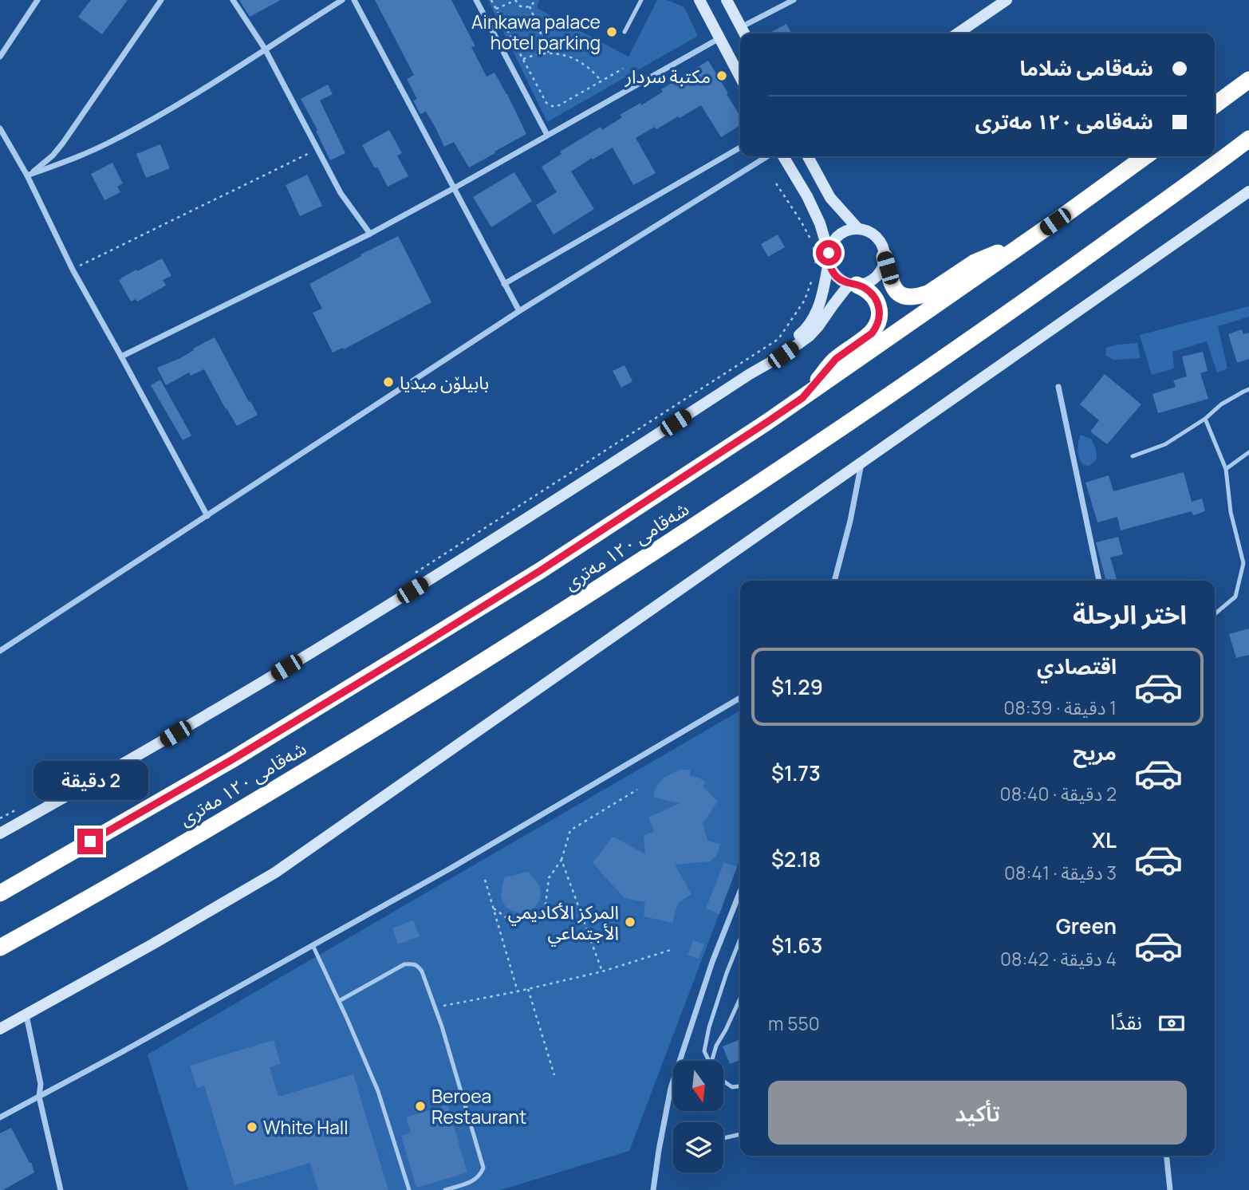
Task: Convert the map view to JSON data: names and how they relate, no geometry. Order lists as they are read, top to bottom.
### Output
{
  "streets": {
    "highway": ["شەقامی ١٢٠ مەتری"]
  },
  "places": [
    "Ainkawa palace hotel parking",
    "مكتبة سردار",
    "بابیلۆن میدیا",
    "المركز الأكاديمي الأجتماعي",
    "Beroea Restaurant",
    "White Hall"
  ],
  "north": "bottom",
  "page": {
    "banner": ["شەقامی شلاما", "شەقامی ١٢٠ مەتری"],
    "heading": "اختر الرحلة",
    "list": [
      {
        "name": "اقتصادي",
        "note": "1 دقيقة · 08:39",
        "value": "$1.29"
      },
      {
        "name": "مريح",
        "note": "2 دقيقة · 08:40",
        "value": "$1.73"
      },
      {
        "name": "XL",
        "note": "3 دقيقة · 08:41",
        "value": "$2.18"
      },
      {
        "name": "Green",
        "note": "4 دقيقة · 08:42",
        "value": "$1.63"
      }
    ],
    "bubble": "2 دقيقة",
    "pay": ["نقدًا", "550 m"],
    "buttons": "تأكيد"
  }
}
